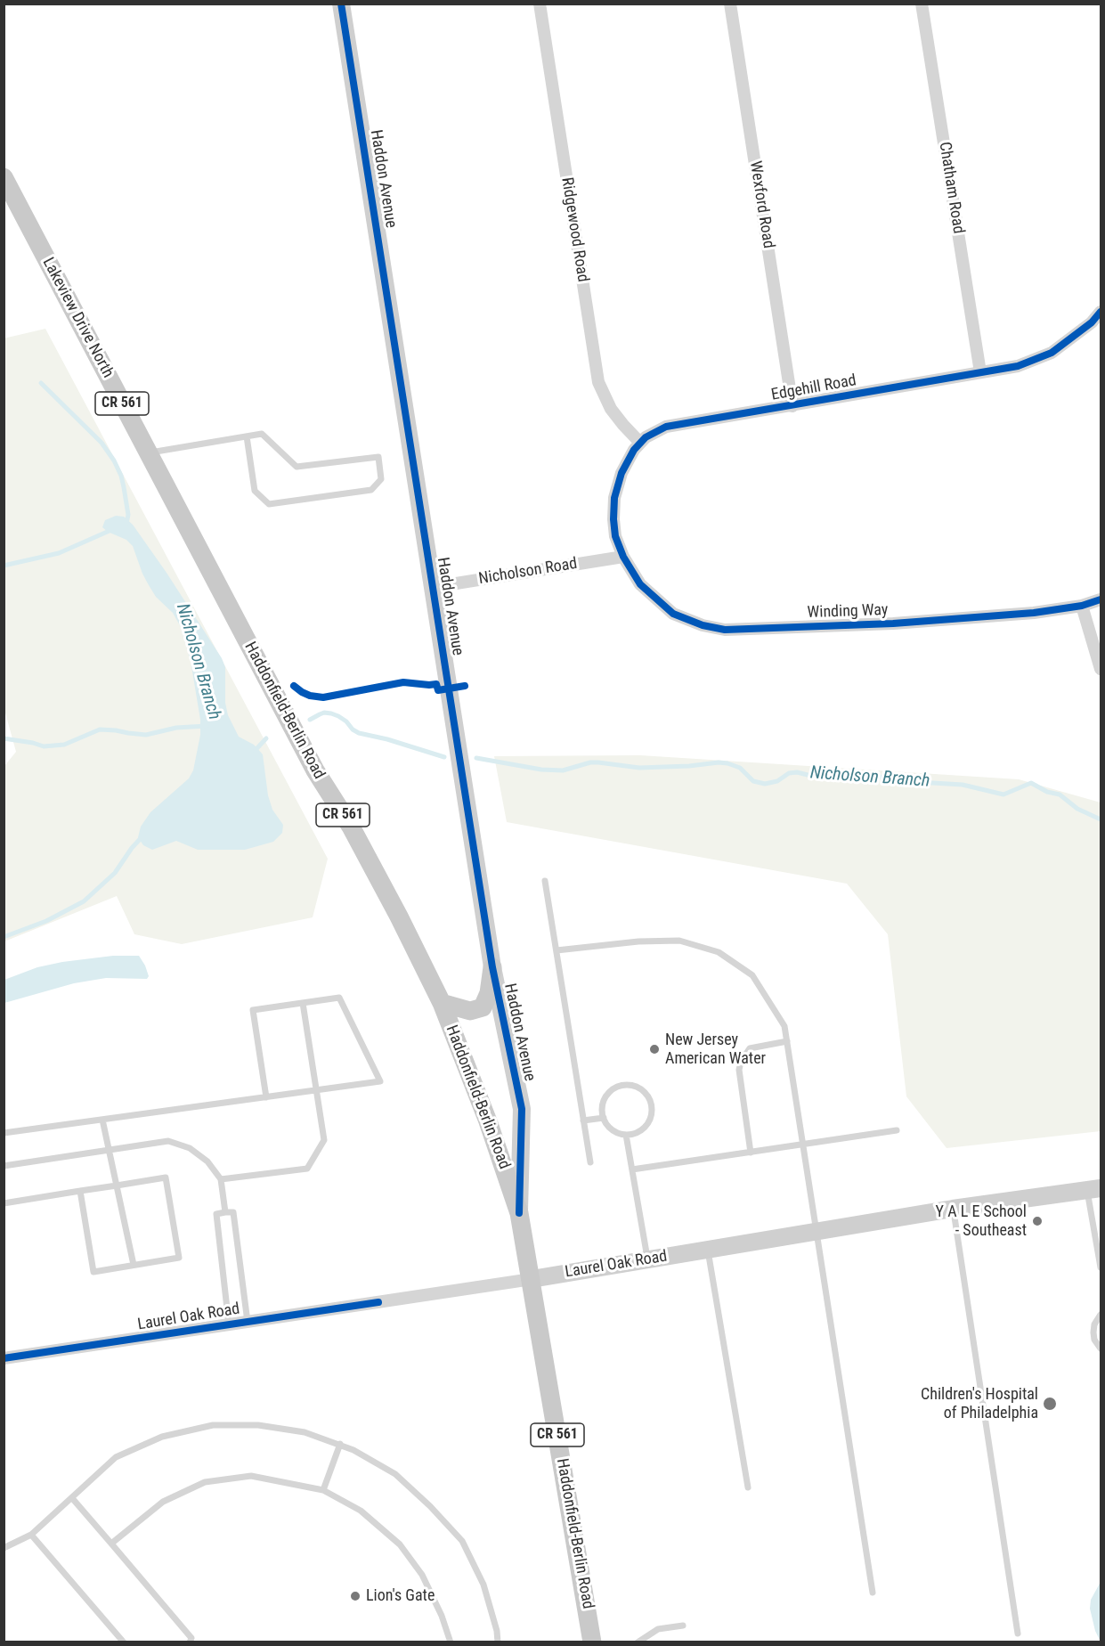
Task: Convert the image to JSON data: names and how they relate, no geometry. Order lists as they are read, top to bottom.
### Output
{
  "streets": {
    "main road": ["Lakeview Drive North", "CR 561", "Haddonfield-Berlin Road"],
    "street": [
      "Haddon Avenue",
      "Chatham Road",
      "Wexford Road",
      "Ridgewood Road",
      "Edgehill Road",
      "Nicholson Road",
      "Winding Way",
      "Laurel Oak Road"
    ]
  },
  "crossings": [
    ["Haddon Avenue", "Nicholson Road"],
    ["Haddon Avenue", "Haddonfield-Berlin Road"],
    ["Chatham Road", "Edgehill Road"],
    ["Wexford Road", "Edgehill Road"],
    ["Ridgewood Road", "Edgehill Road"],
    ["Lakeview Drive North", "Haddonfield-Berlin Road"],
    ["Edgehill Road", "Nicholson Road"],
    ["Edgehill Road", "Winding Way"],
    ["Nicholson Road", "Winding Way"],
    ["Haddonfield-Berlin Road", "Laurel Oak Road"]
  ],
  "water": ["Nicholson Branch"],
  "places": [
    "New Jersey American Water",
    "Y A L E School - Southeast",
    "Children's Hospital of Philadelphia",
    "Lion's Gate"
  ]
}
